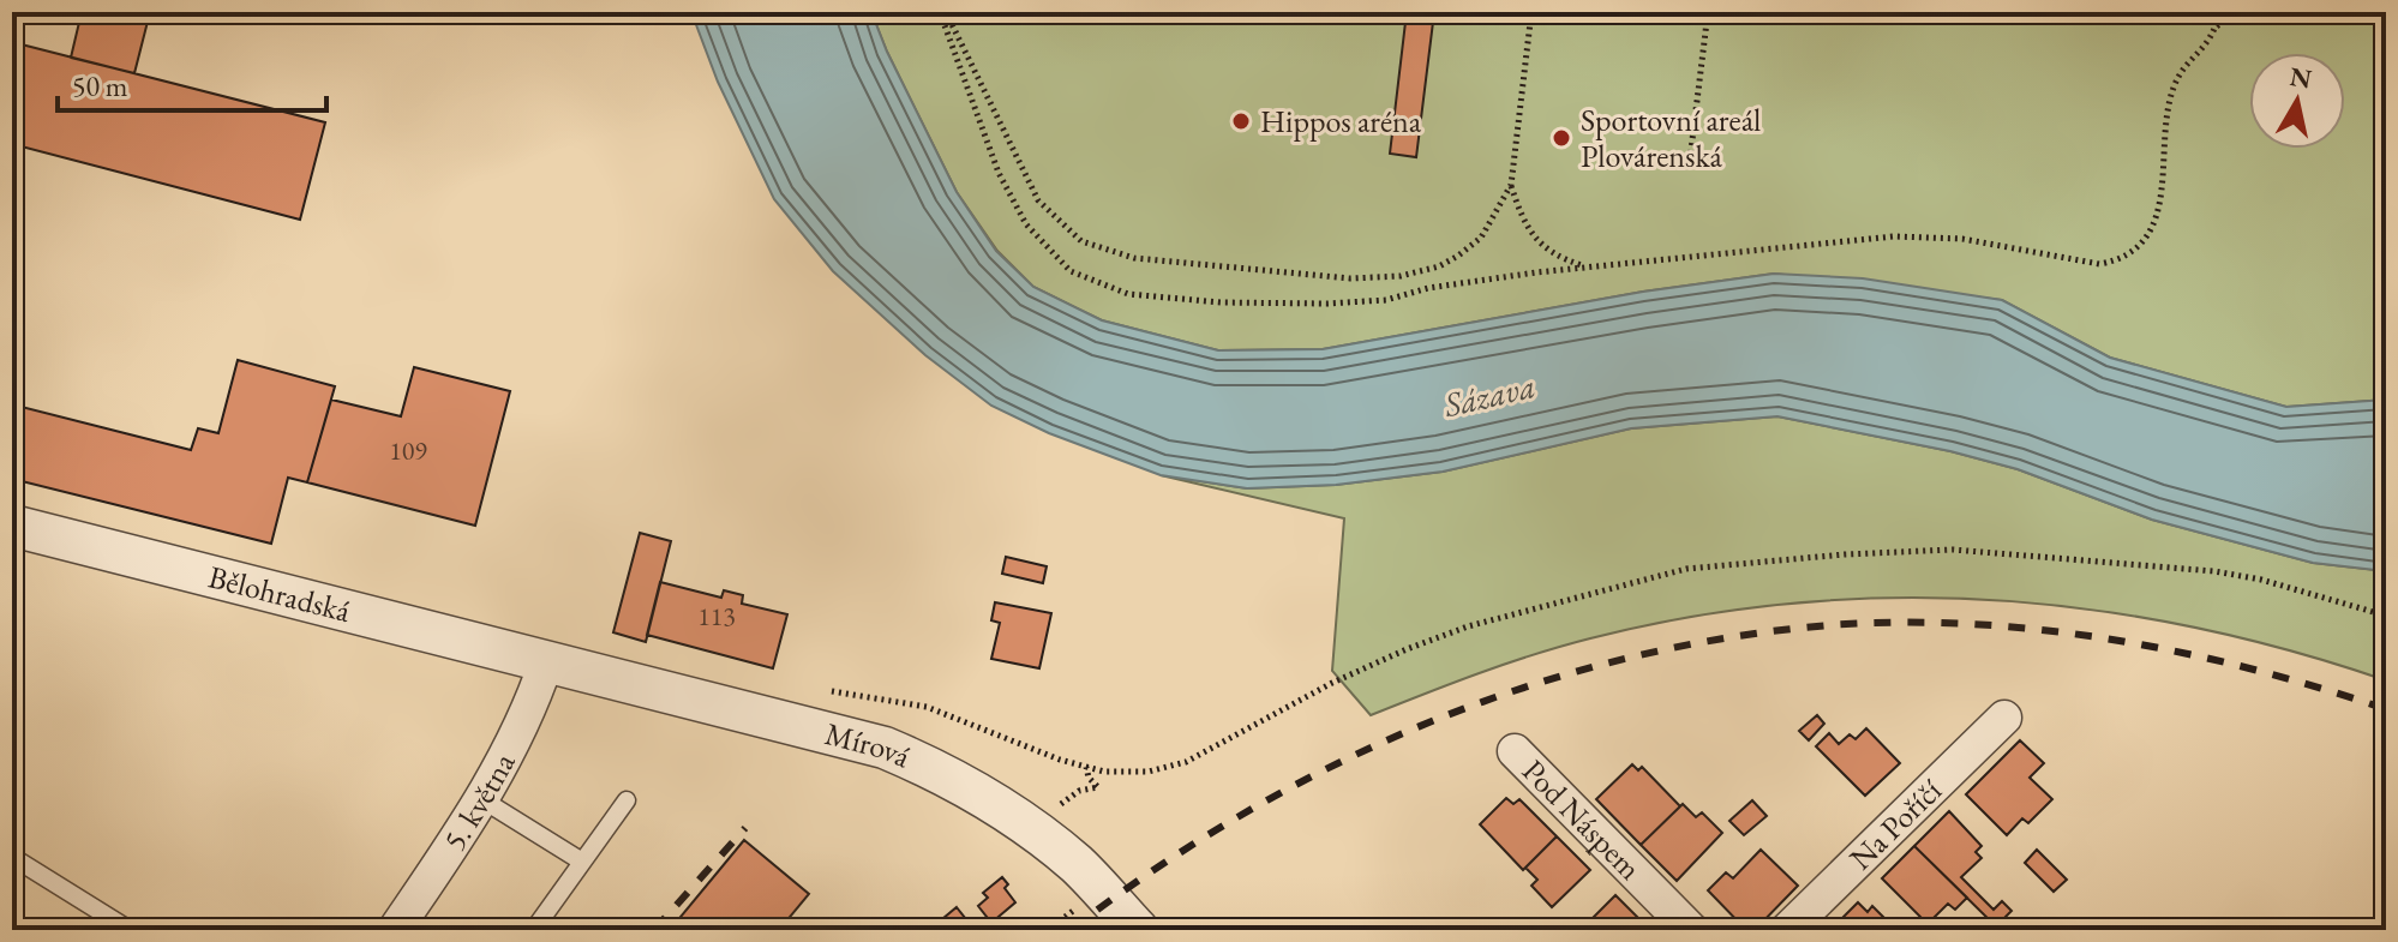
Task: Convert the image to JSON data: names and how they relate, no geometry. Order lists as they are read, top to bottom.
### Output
{
  "streets": {
    "street": [
      "Bělohradská",
      "Mírová",
      "5. května",
      "Pod Náspem",
      "Na Poříčí"
    ]
  },
  "crossings": [
    ["Bělohradská", "Mírová"],
    ["Bělohradská", "5. května"],
    ["Mírová", "5. května"]
  ],
  "water": ["Sázava"],
  "places": ["Hippos aréna", "Sportovní areál Plovárenská"],
  "house_numbers": ["109", "113"],
  "scale_bar": "50 m",
  "north": "top"
}
